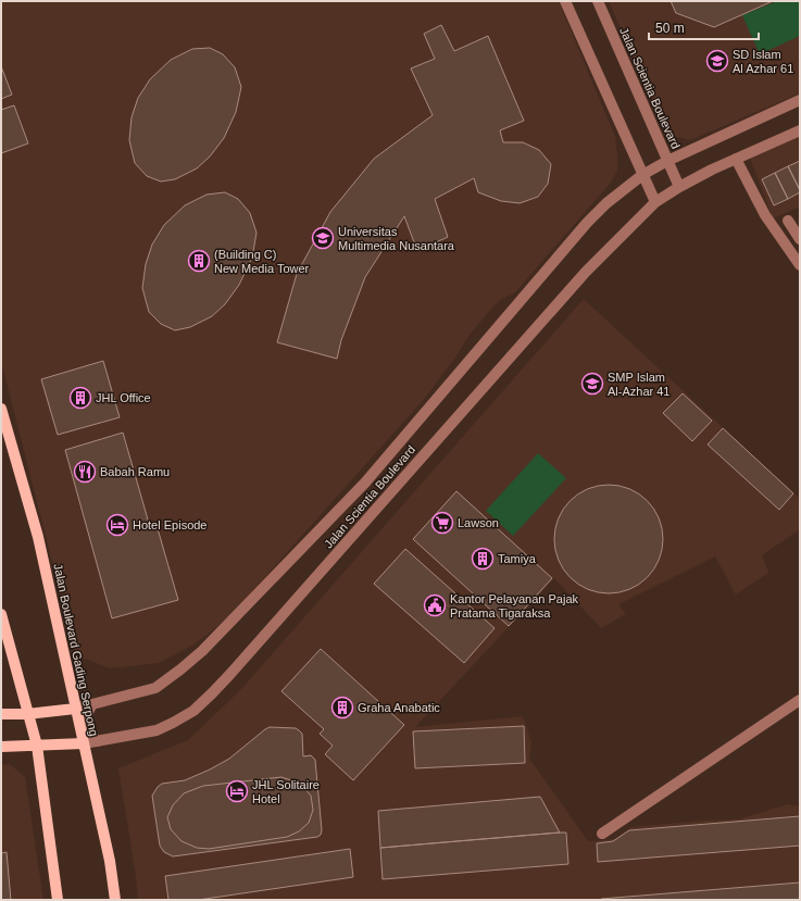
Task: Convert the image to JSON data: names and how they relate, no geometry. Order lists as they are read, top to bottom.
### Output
{
  "streets": {
    "main road": ["Jalan Scientia Boulevard", "Jalan Boulevard Gading Serpong"]
  },
  "crossings": [
    ["Jalan Scientia Boulevard", "Jalan Boulevard Gading Serpong"]
  ],
  "places": {
    "school or university": ["SD Islam Al Azhar 61", "Universitas Multimedia Nusantara", "SMP Islam Al-Azhar 41"],
    "building": [
      "(Building C) New Media Tower",
      "JHL Office",
      "Tamiya",
      "Graha Anabatic"
    ],
    "restaurant": ["Babah Ramu"],
    "supermarket": ["Lawson"],
    "hotel": ["Hotel Episode", "JHL Solitaire Hotel"],
    "public building": ["Kantor Pelayanan Pajak Pratama Tigaraksa"]
  },
  "scale_bar": "50 m"
}
